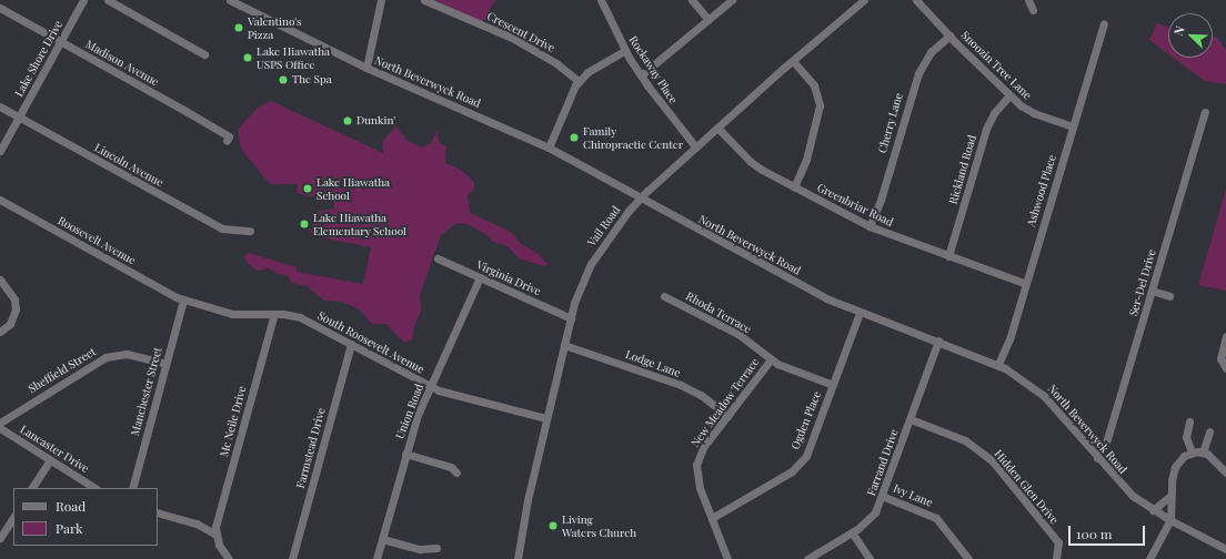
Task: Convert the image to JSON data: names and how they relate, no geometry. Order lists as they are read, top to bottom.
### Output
{
  "streets": {
    "street": [
      "Crescent Drive",
      "Lake Shore Drive",
      "Madison Avenue",
      "Snoozin Tree Lane",
      "Rockaway Place",
      "North Beverwyck Road",
      "Cherry Lane",
      "Lincoln Avenue",
      "Rickland Road",
      "Ashwood Place",
      "Greenbriar Road",
      "Vail Road",
      "Roosevelt Avenue",
      "Virginia Drive",
      "Ser-Del Drive",
      "Rhoda Terrace",
      "South Roosevelt Avenue",
      "Lodge Lane",
      "Sheffield Street",
      "Manchester Street",
      "New Meadow Terrace",
      "Union Road",
      "Ogden Place",
      "Mc Neile Drive",
      "Farmstead Drive",
      "Lancaster Drive",
      "Farrand Drive",
      "Hidden Glen Drive",
      "Ivy Lane"
    ]
  },
  "crossings": [
    ["Lake Shore Drive", "Madison Avenue"],
    ["Lake Shore Drive", "Lincoln Avenue"],
    ["Snoozin Tree Lane", "Cherry Lane"],
    ["Snoozin Tree Lane", "Rickland Road"],
    ["Snoozin Tree Lane", "Ashwood Place"],
    ["Rockaway Place", "Vail Road"],
    ["North Beverwyck Road", "Ashwood Place"],
    ["North Beverwyck Road", "Vail Road"],
    ["North Beverwyck Road", "Ser-Del Drive"],
    ["North Beverwyck Road", "Ogden Place"],
    ["North Beverwyck Road", "Farrand Drive"],
    ["Cherry Lane", "Greenbriar Road"],
    ["Rickland Road", "Greenbriar Road"],
    ["Ashwood Place", "Greenbriar Road"],
    ["Greenbriar Road", "Vail Road"],
    ["Vail Road", "Virginia Drive"],
    ["Vail Road", "South Roosevelt Avenue"],
    ["Vail Road", "Lodge Lane"],
    ["Roosevelt Avenue", "South Roosevelt Avenue"],
    ["Roosevelt Avenue", "Manchester Street"],
    ["Virginia Drive", "Union Road"],
    ["Rhoda Terrace", "New Meadow Terrace"],
    ["Rhoda Terrace", "Ogden Place"],
    ["South Roosevelt Avenue", "Manchester Street"],
    ["South Roosevelt Avenue", "Union Road"],
    ["South Roosevelt Avenue", "Mc Neile Drive"],
    ["South Roosevelt Avenue", "Farmstead Drive"],
    ["Lodge Lane", "New Meadow Terrace"],
    ["Sheffield Street", "Manchester Street"],
    ["New Meadow Terrace", "Ogden Place"],
    ["Farrand Drive", "Hidden Glen Drive"],
    ["Farrand Drive", "Ivy Lane"]
  ],
  "places": [
    "Valentino's Pizza",
    "Lake Hiawatha USPS Office",
    "The Spa",
    "Dunkin'",
    "Family Chiropractic Center",
    "Lake Hiawatha School",
    "Lake Hiawatha Elementary School",
    "Living Waters Church"
  ],
  "legend": ["Road", "Park"],
  "scale_bar": "100 m",
  "north": "top left"
}
